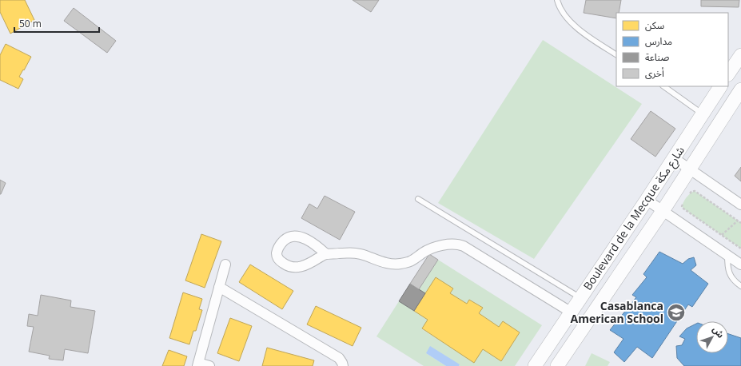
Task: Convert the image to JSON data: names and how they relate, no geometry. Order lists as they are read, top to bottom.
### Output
{
  "streets": {
    "main road": ["Boulevard de la Mecque شارع مكة"]
  },
  "places": {
    "school or university": ["Casablanca American School"]
  },
  "legend": [
    "سكن",
    "مدارس",
    "صناعة",
    "أخرى"
  ],
  "scale_bar": "50 m",
  "north": "top right"
}
